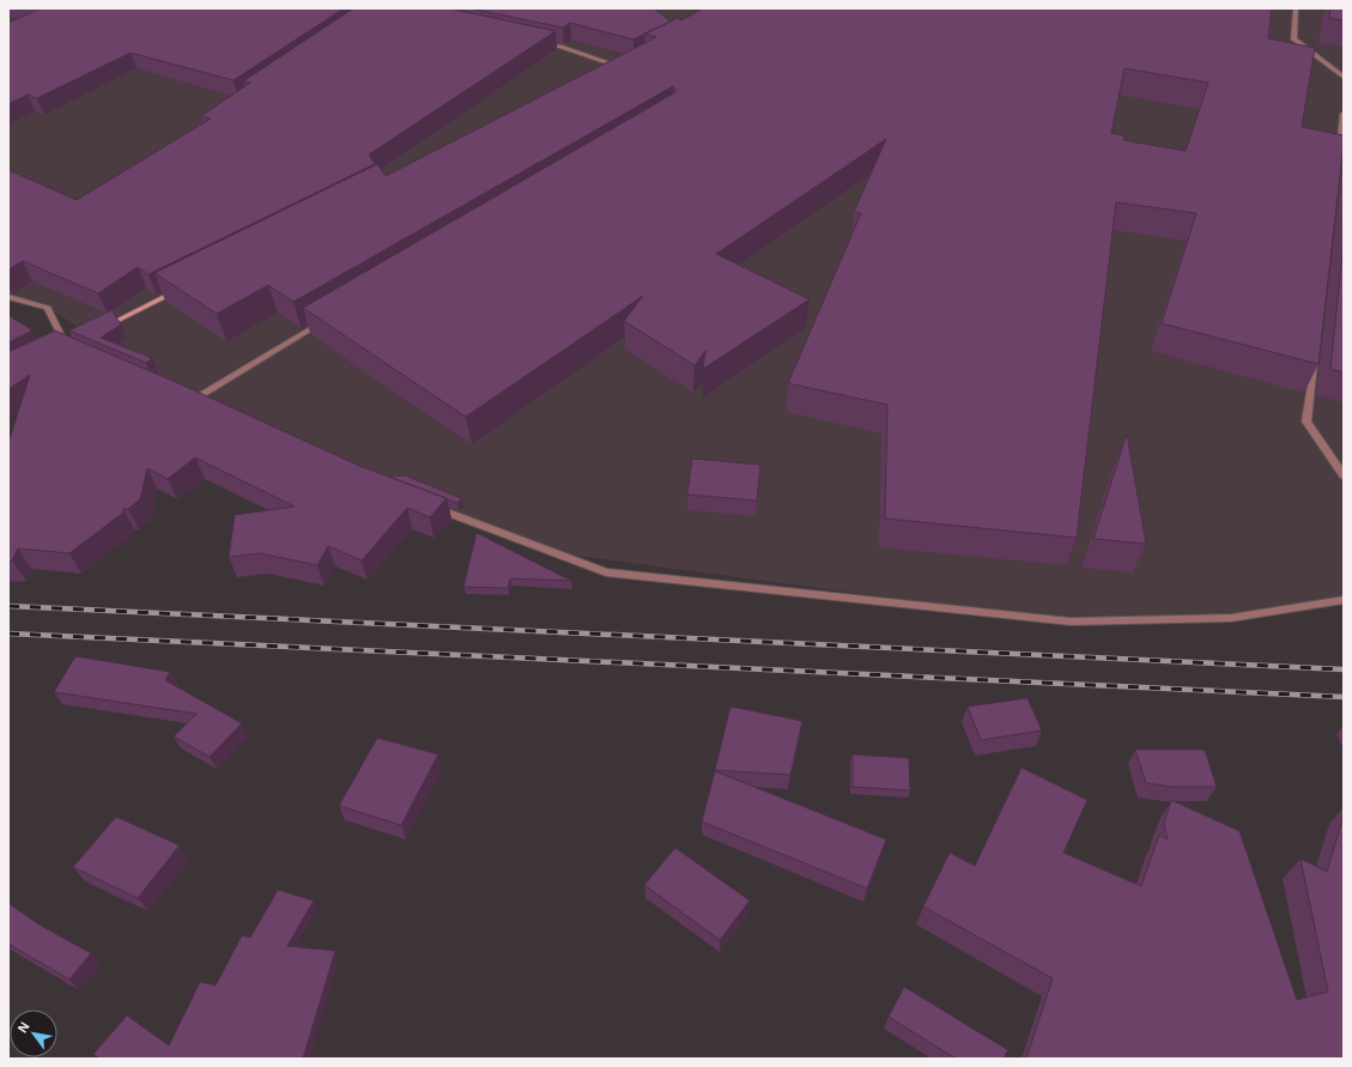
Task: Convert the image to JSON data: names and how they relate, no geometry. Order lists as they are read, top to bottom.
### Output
{
  "north": "top left"
}
